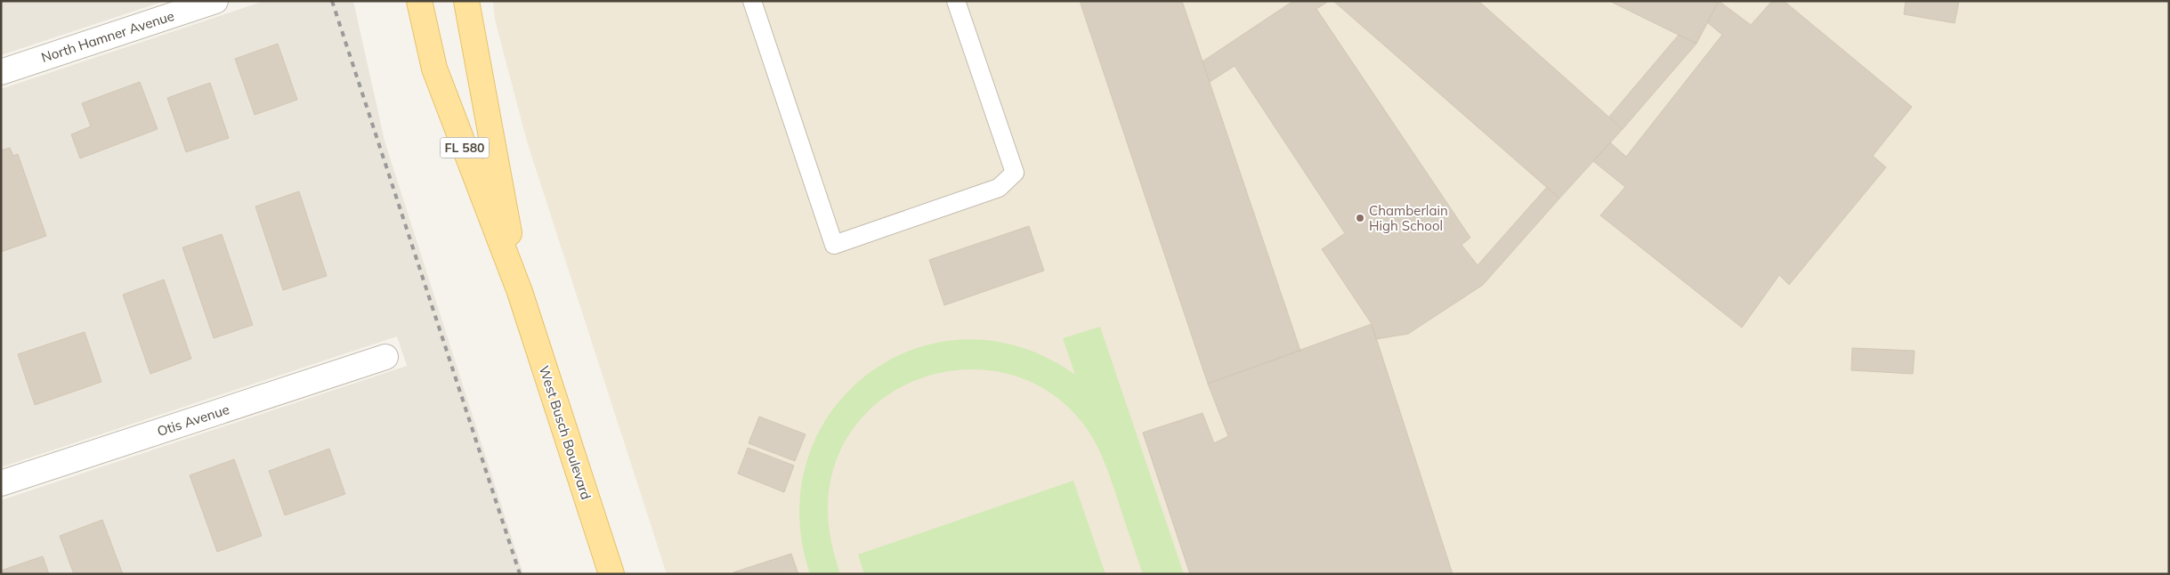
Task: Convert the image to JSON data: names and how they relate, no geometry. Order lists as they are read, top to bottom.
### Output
{
  "streets": {
    "main road": ["FL 580", "West Busch Boulevard"],
    "street": ["North Hamner Avenue", "Otis Avenue"]
  },
  "places": ["Chamberlain High School"]
}
